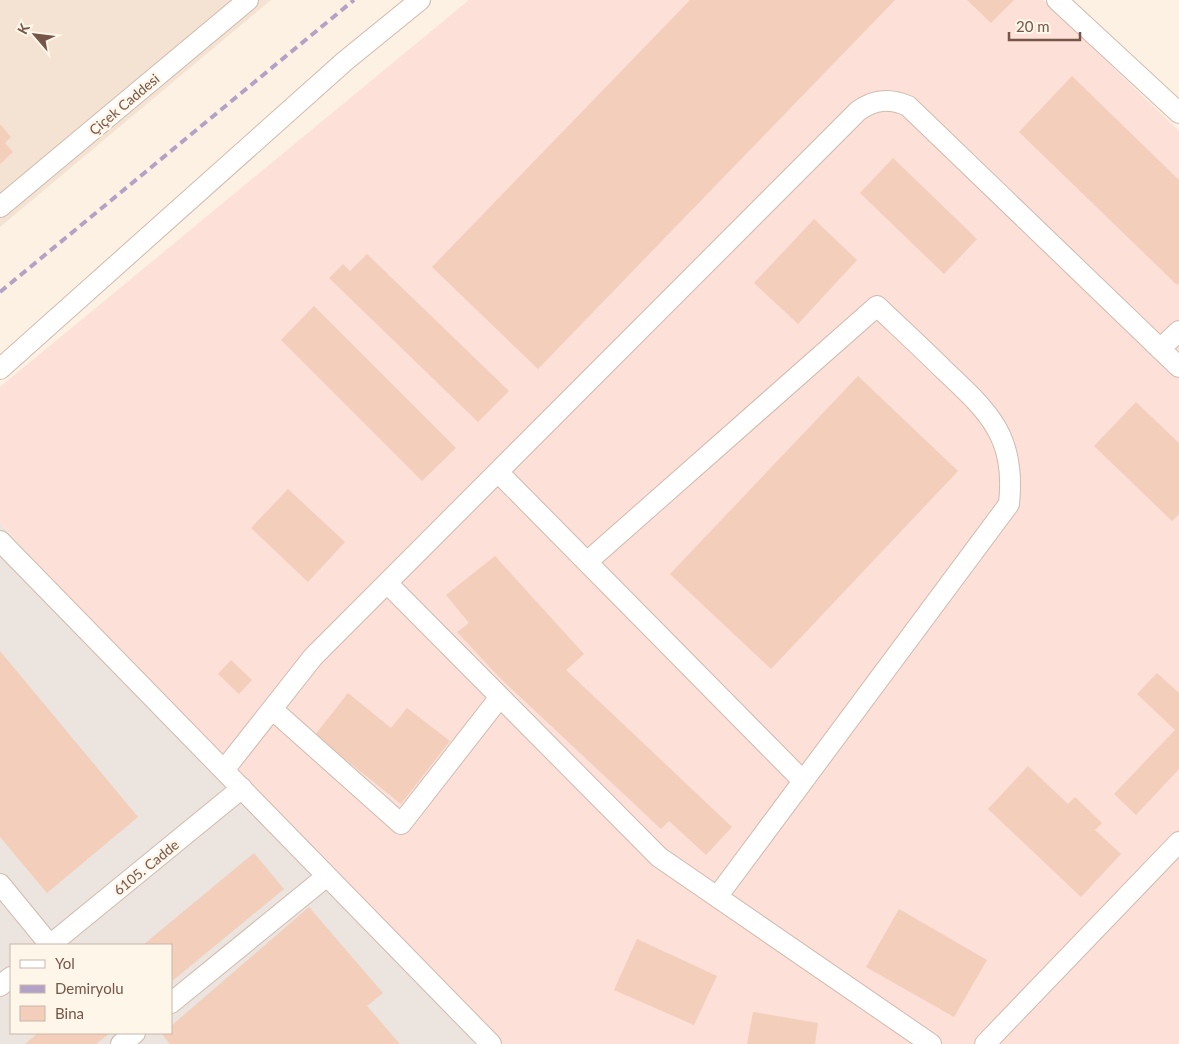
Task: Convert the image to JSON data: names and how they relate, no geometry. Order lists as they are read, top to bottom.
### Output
{
  "streets": {
    "street": ["Çiçek Caddesi", "6105. Cadde"]
  },
  "legend": ["Yol", "Demiryolu", "Bina"],
  "scale_bar": "20 m",
  "north": "top left"
}
